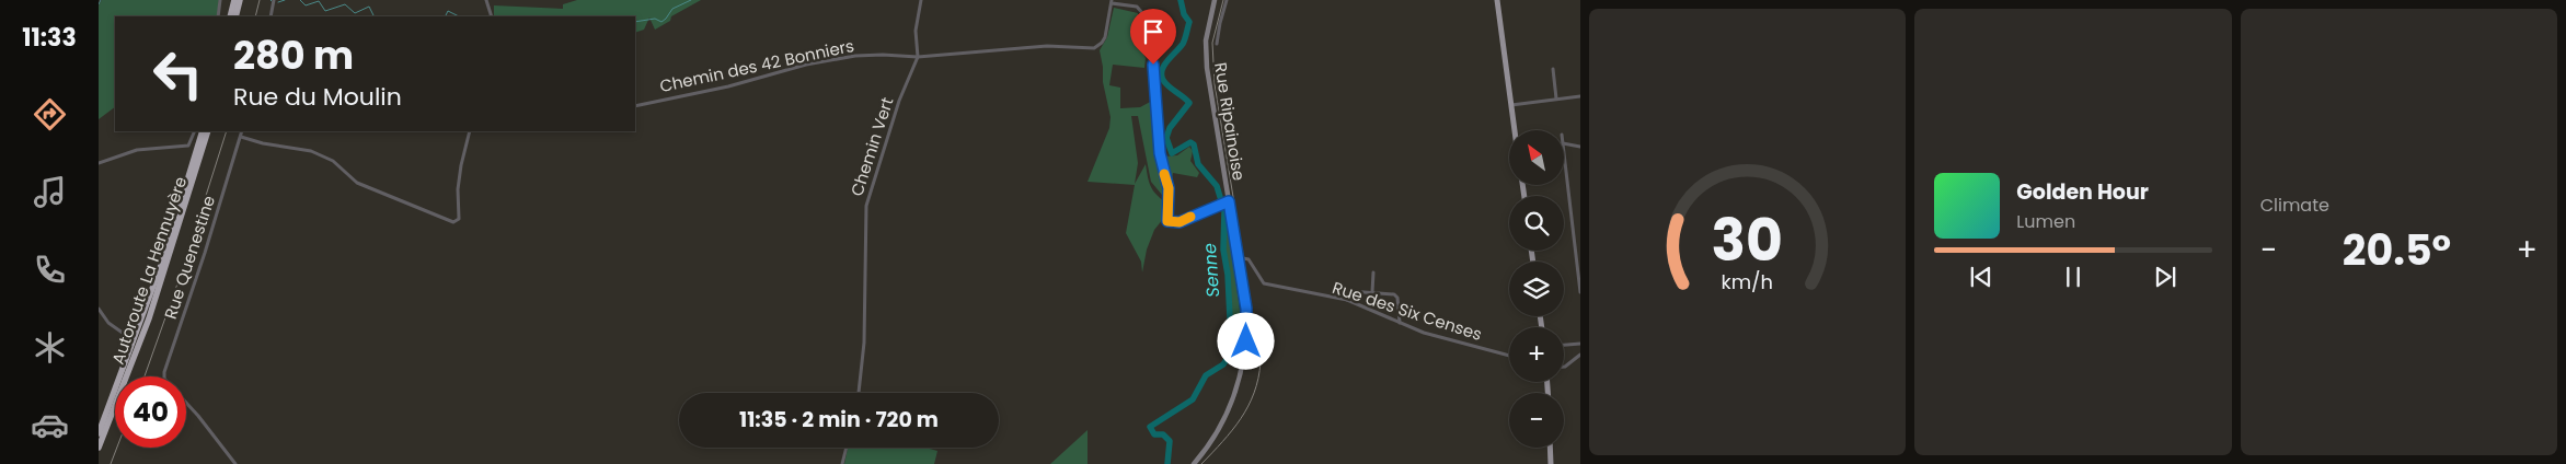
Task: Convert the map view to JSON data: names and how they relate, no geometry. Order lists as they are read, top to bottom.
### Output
{
  "streets": {
    "highway": ["Autoroute La Hennuyère"],
    "street": [
      "Chemin des 42 Bonniers",
      "Rue Ripainoise",
      "Chemin Vert",
      "Rue Quenestine",
      "Rue des Six Censes"
    ]
  },
  "crossings": [
    ["Chemin des 42 Bonniers", "Chemin Vert"],
    ["Rue Ripainoise", "Rue des Six Censes"]
  ],
  "water": ["Senne"],
  "north": "top left",
  "page": {
    "tabs": "11:33",
    "tile": "Climate",
    "turn": ["280 m", "Rue du Moulin"],
    "map_buttons": ["+", "−"],
    "song": ["Golden Hour", "Lumen"],
    "heat": ["−", "20.5°", "+"],
    "limit": "40",
    "trip": "11:35 · 2 min · 720 m",
    "gauge": ["30", "km/h"]
  }
}
